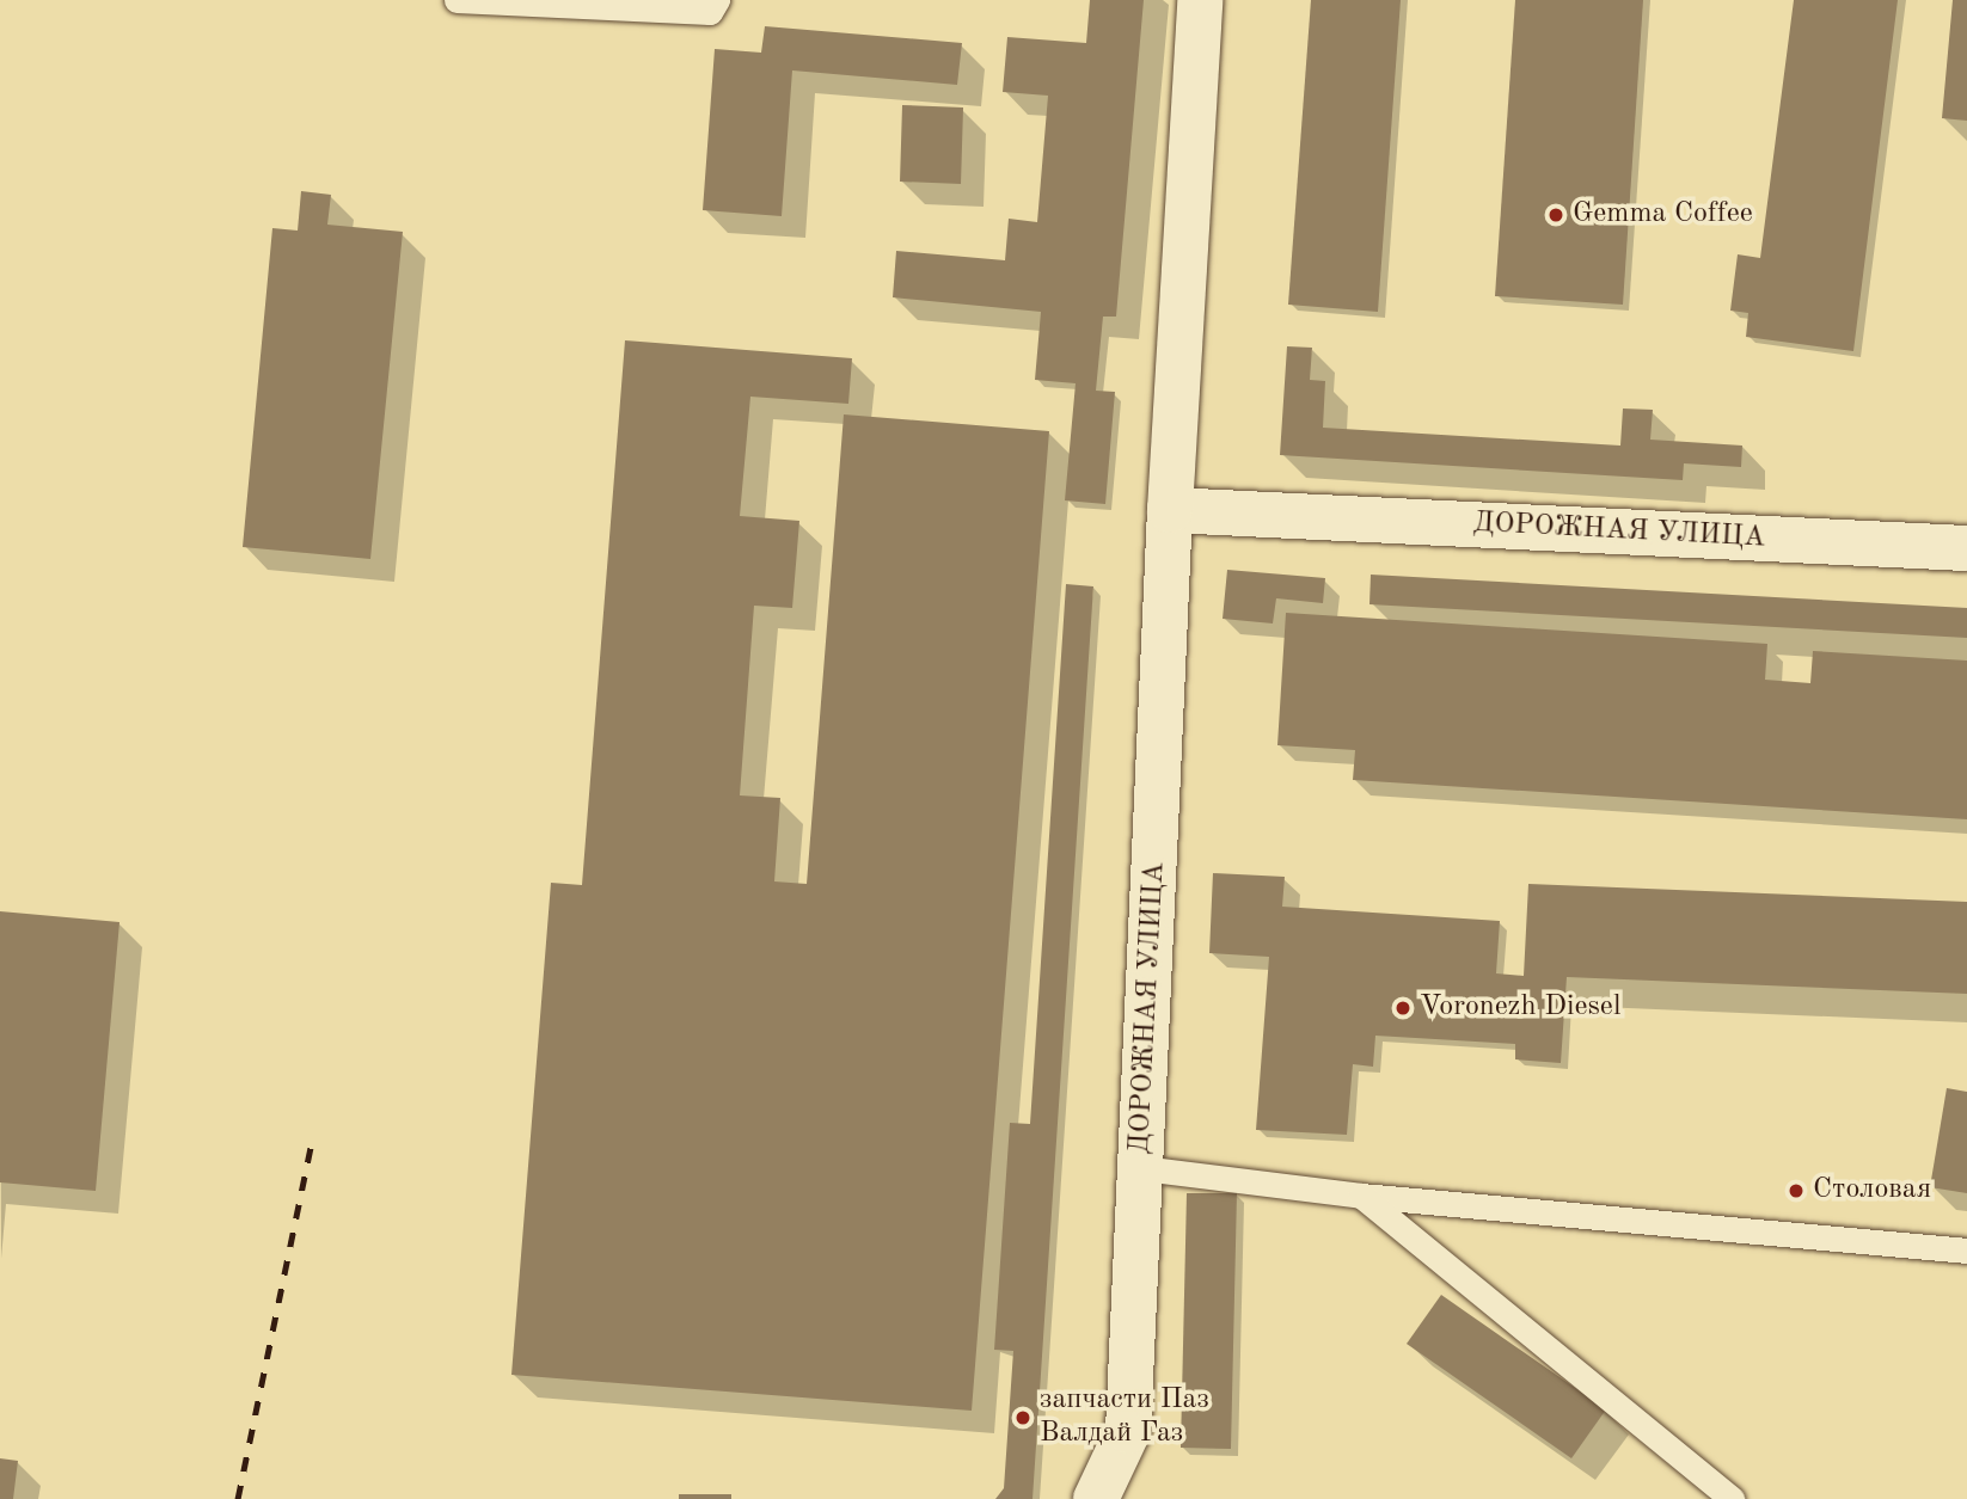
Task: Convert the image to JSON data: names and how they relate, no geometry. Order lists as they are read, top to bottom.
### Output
{
  "streets": {
    "street": ["ДОРОЖНАЯ УЛИЦА"]
  },
  "places": [
    "Gemma Coffee",
    "Voronezh Diesel",
    "Столовая",
    "запчасти Паз Валдай Газ"
  ]
}
